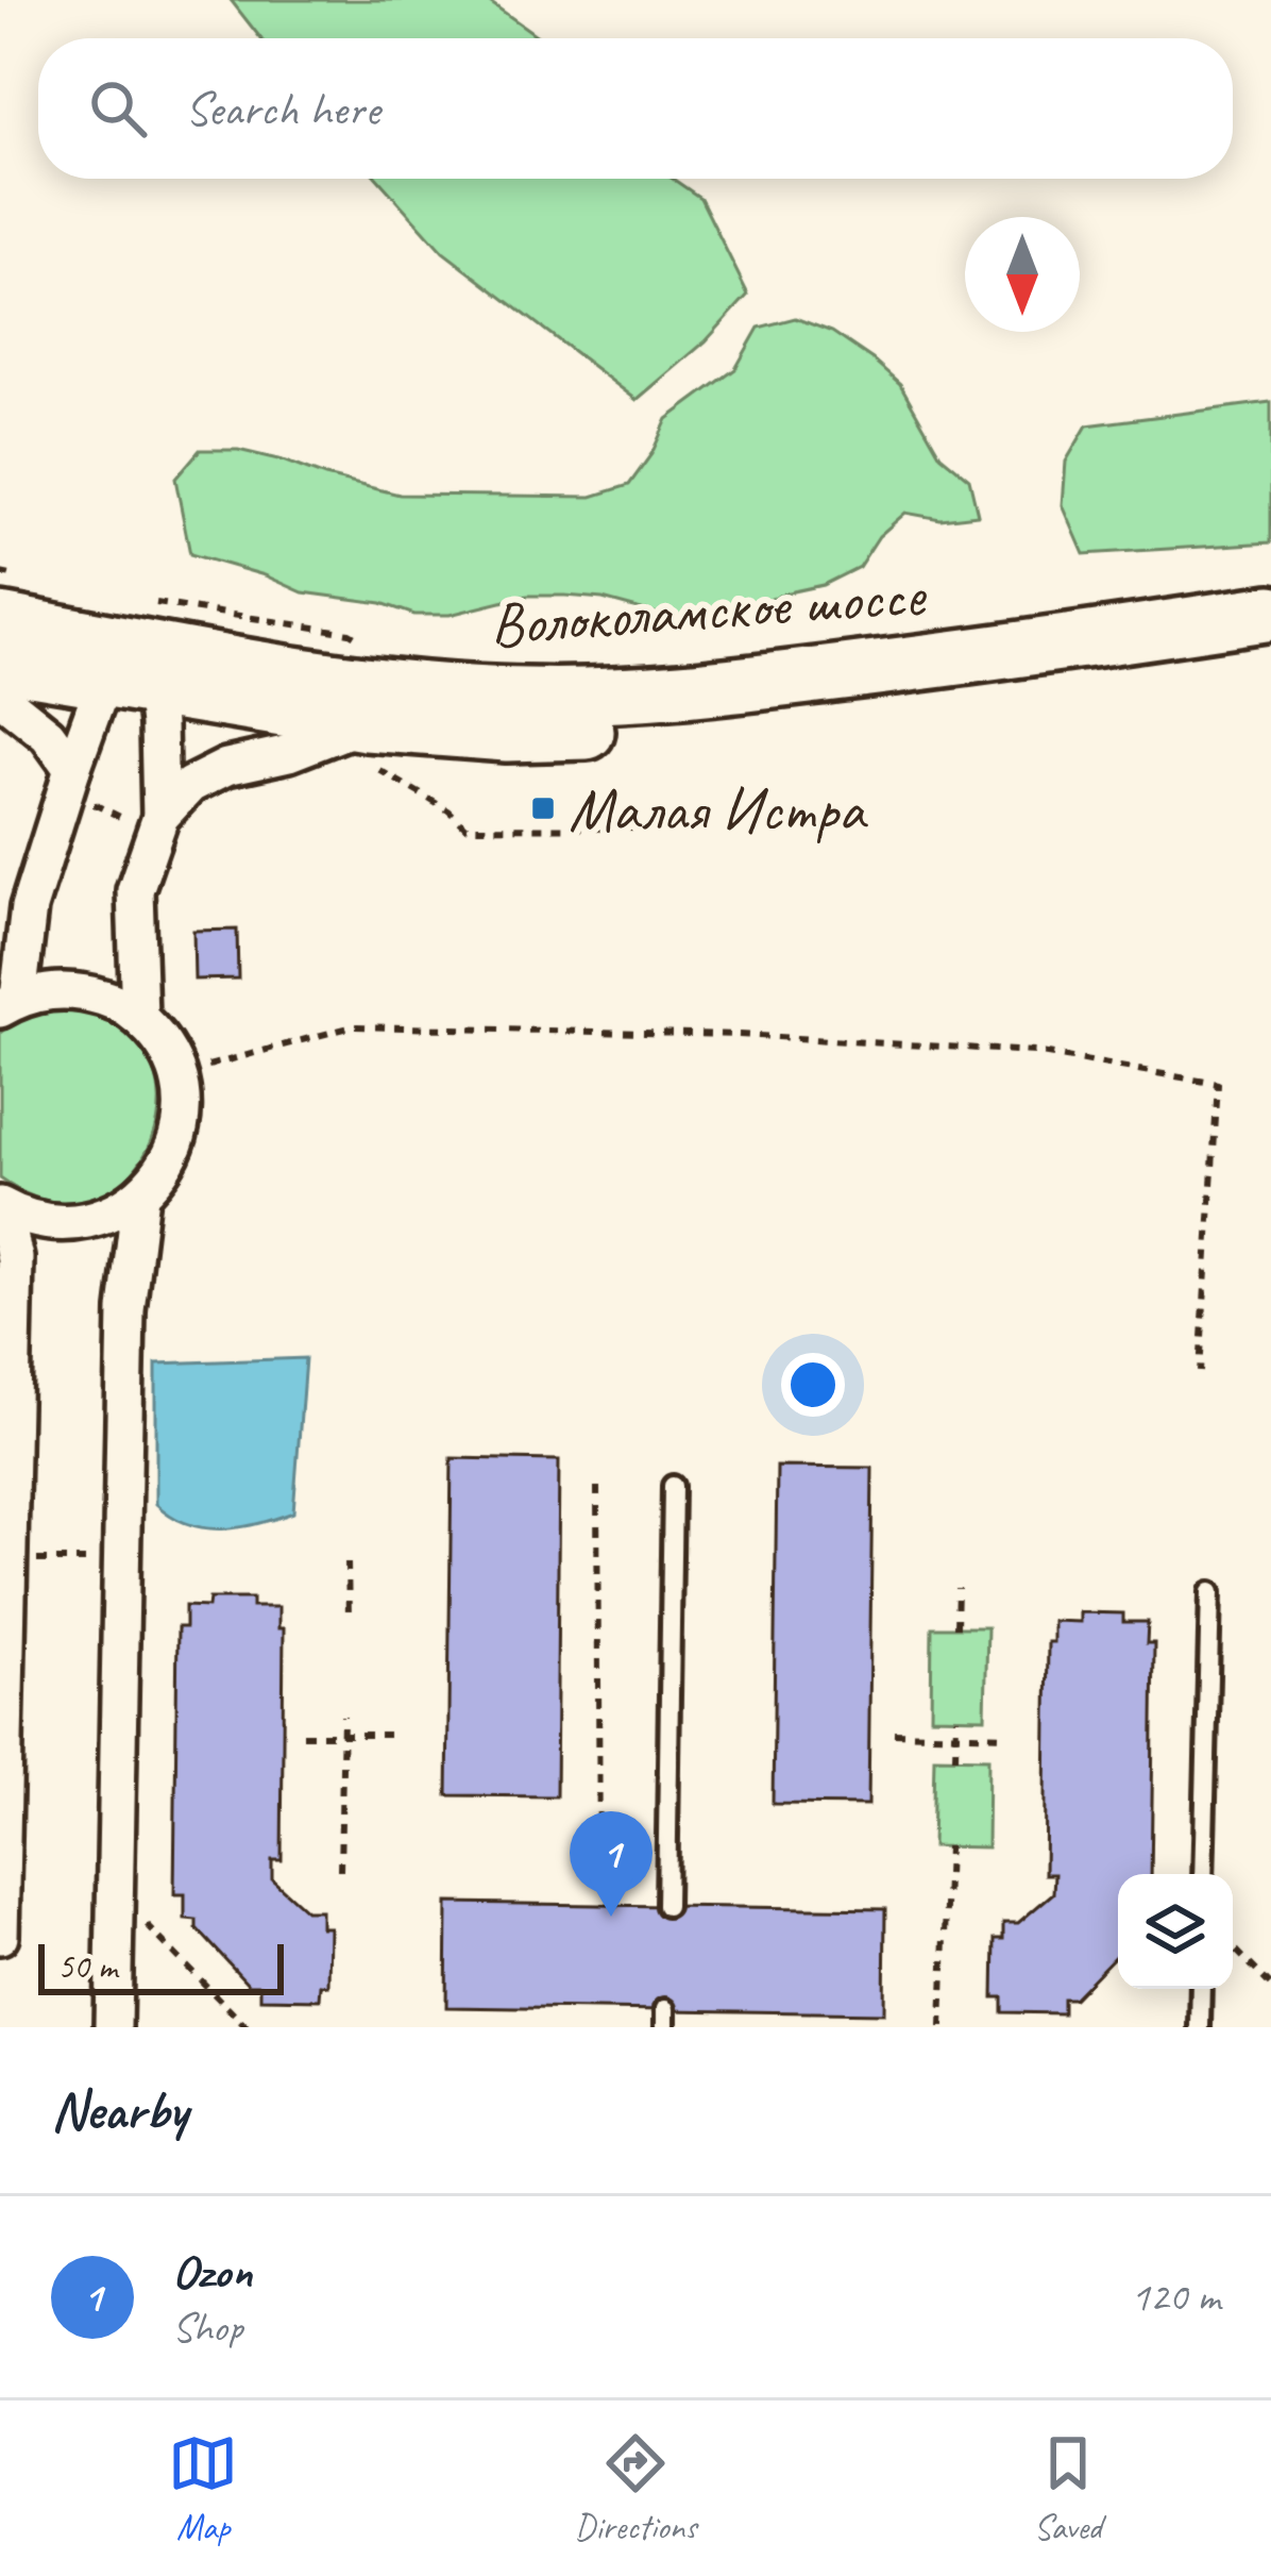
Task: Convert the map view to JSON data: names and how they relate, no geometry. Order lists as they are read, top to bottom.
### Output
{
  "streets": {
    "main road": ["Волоколамское шоссе"]
  },
  "places": {
    "transit": ["Малая Истра"]
  },
  "scale_bar": "50 m",
  "north": "bottom",
  "page": {
    "search": "Search here",
    "pins": "1",
    "scale": "50 m",
    "heading": "Nearby",
    "list": [
      {
        "mark": "1",
        "name": "Ozon",
        "note": "Shop",
        "value": "120 m"
      }
    ],
    "nav": ["Map", "Directions", "Saved"]
  }
}
